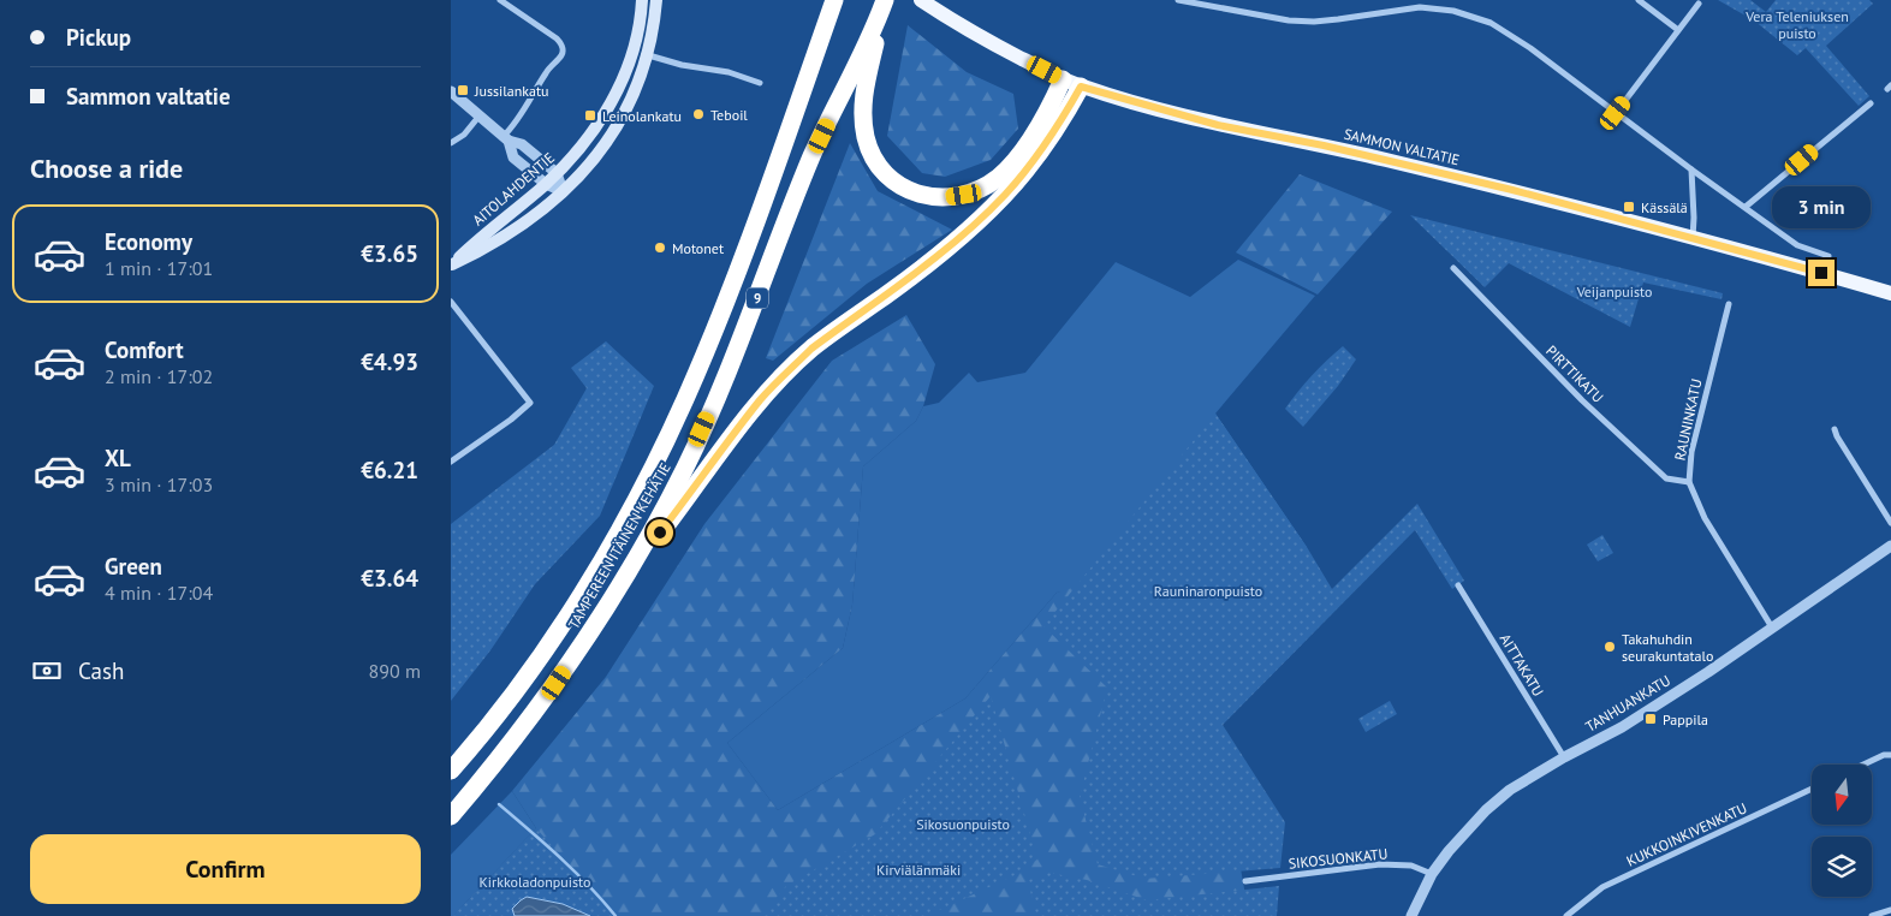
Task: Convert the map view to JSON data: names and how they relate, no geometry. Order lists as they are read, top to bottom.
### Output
{
  "streets": {
    "highway": ["9", "TAMPEREEN ITÄINEN KEHÄTIE"],
    "main road": ["SAMMON VALTATIE", "AITOLAHDENTIE"],
    "street": [
      "PIRTTIKATU",
      "RAUNINKATU",
      "AITTAKATU",
      "TANHUANKATU",
      "KUKKOINKIVENKATU",
      "SIKOSUONKATU"
    ]
  },
  "crossings": [
    ["PIRTTIKATU", "RAUNINKATU"],
    ["RAUNINKATU", "TANHUANKATU"],
    ["AITTAKATU", "TANHUANKATU"],
    ["TANHUANKATU", "SIKOSUONKATU"]
  ],
  "parks": [
    "Vera Teleniuksen puisto",
    "Veijanpuisto",
    "Rauninaronpuisto",
    "Sikosuonpuisto",
    "Kirviälänmäki",
    "Kirkkoladonpuisto"
  ],
  "places": {
    "transit": [
      "Jussilankatu",
      "Leinolankatu",
      "Kässälä",
      "Pappila"
    ],
    "other": ["Teboil", "Motonet", "Takahuhdin seurakuntatalo"]
  },
  "north": "bottom",
  "page": {
    "banner": ["Pickup", "Sammon valtatie"],
    "heading": "Choose a ride",
    "bubble": "3 min",
    "list": [
      {
        "name": "Economy",
        "note": "1 min · 17:01",
        "value": "€3.65"
      },
      {
        "name": "Comfort",
        "note": "2 min · 17:02",
        "value": "€4.93"
      },
      {
        "name": "XL",
        "note": "3 min · 17:03",
        "value": "€6.21"
      },
      {
        "name": "Green",
        "note": "4 min · 17:04",
        "value": "€3.64"
      }
    ],
    "pay": ["Cash", "890 m"],
    "buttons": "Confirm"
  }
}
